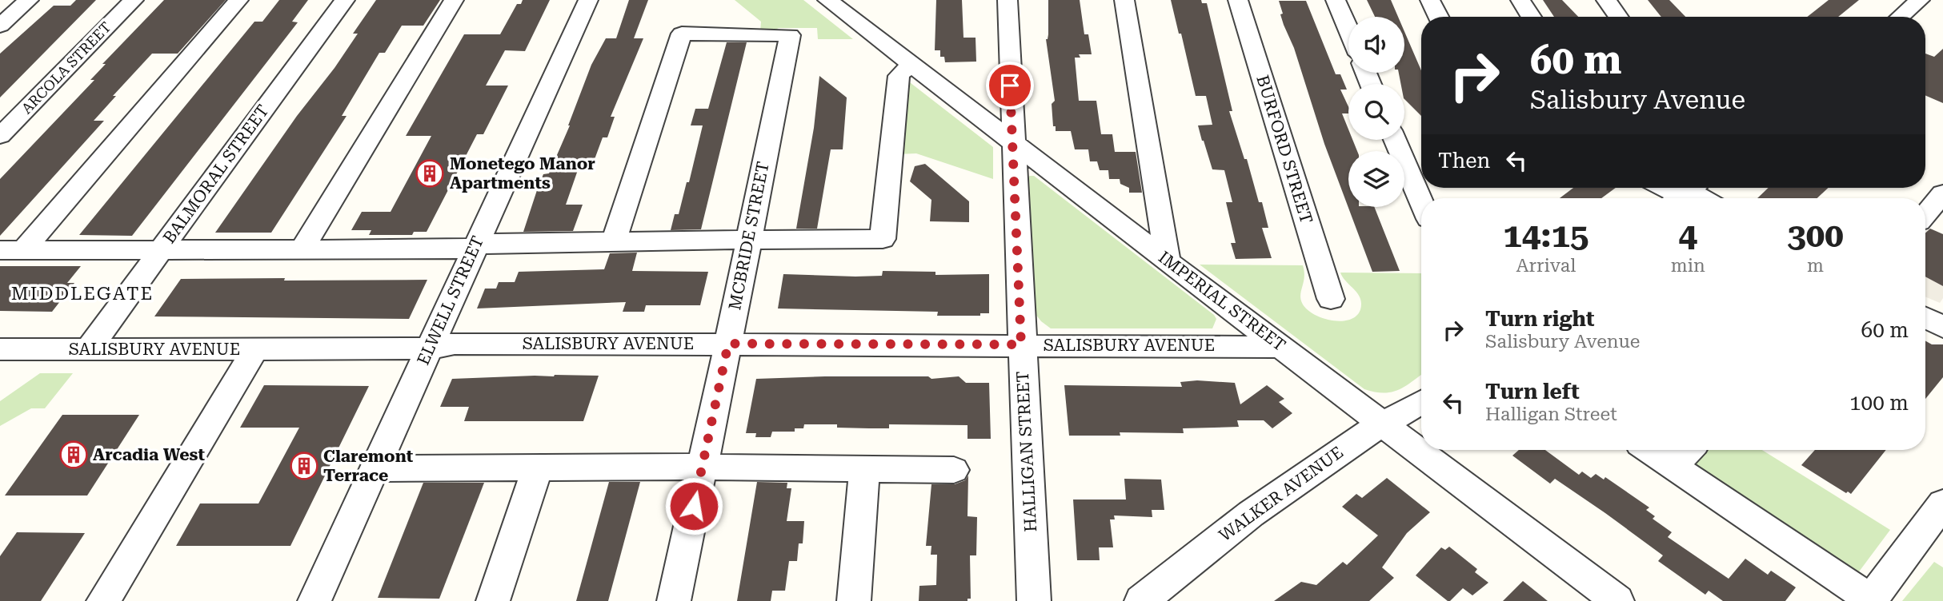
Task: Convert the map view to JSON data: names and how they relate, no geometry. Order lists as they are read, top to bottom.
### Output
{
  "streets": {
    "street": [
      "ARCOLA STREET",
      "BURFORD STREET",
      "BALMORAL STREET",
      "MCBRIDE STREET",
      "ELWELL STREET",
      "IMPERIAL STREET",
      "SALISBURY AVENUE",
      "HALLIGAN STREET",
      "WALKER AVENUE"
    ]
  },
  "crossings": [
    ["BALMORAL STREET", "SALISBURY AVENUE"],
    ["MCBRIDE STREET", "SALISBURY AVENUE"],
    ["ELWELL STREET", "SALISBURY AVENUE"],
    ["IMPERIAL STREET", "SALISBURY AVENUE"],
    ["IMPERIAL STREET", "HALLIGAN STREET"],
    ["IMPERIAL STREET", "WALKER AVENUE"],
    ["SALISBURY AVENUE", "HALLIGAN STREET"]
  ],
  "districts": ["MIDDLEGATE"],
  "places": {
    "building": ["Monetego Manor Apartments", "Arcadia West", "Claremont Terrace"]
  },
  "page": {
    "turn": ["60 m", "Salisbury Avenue"],
    "then": "Then",
    "eta": [
      "14:15",
      "Arrival",
      "4",
      "min",
      "300",
      "m"
    ],
    "list": [
      {
        "name": "Turn right",
        "note": "Salisbury Avenue",
        "value": "60 m"
      },
      {
        "name": "Turn left",
        "note": "Halligan Street",
        "value": "100 m"
      }
    ]
  }
}
